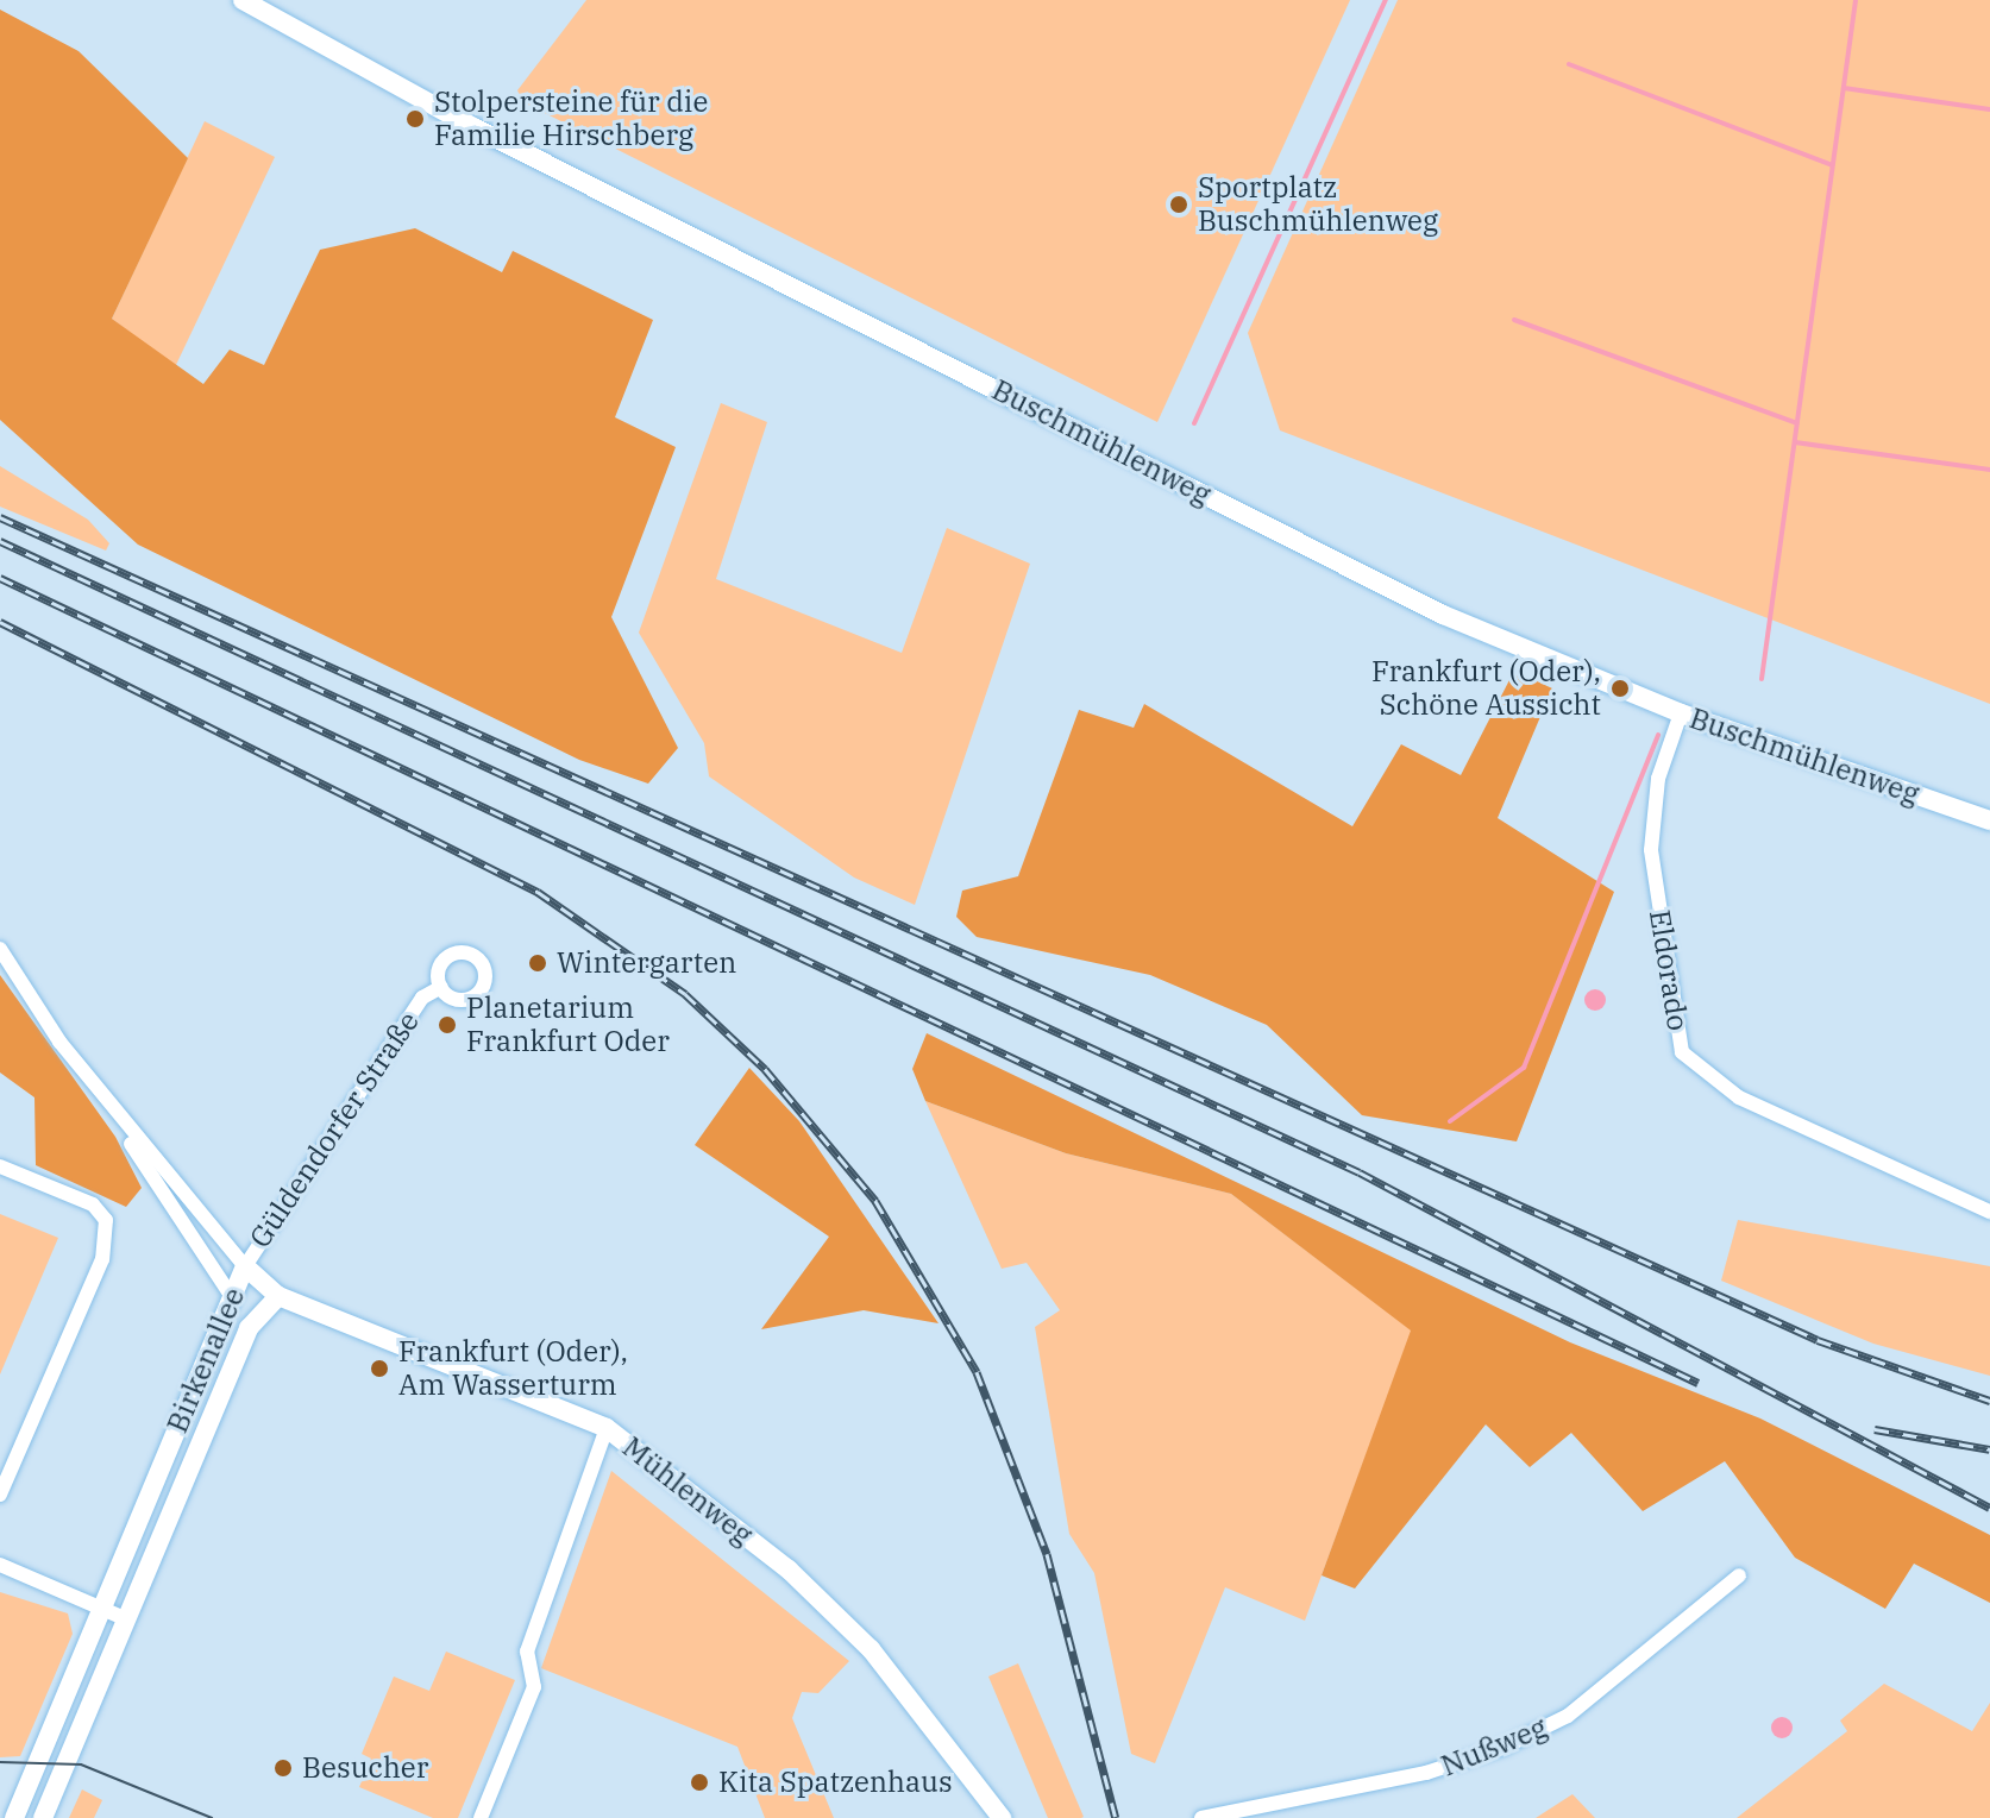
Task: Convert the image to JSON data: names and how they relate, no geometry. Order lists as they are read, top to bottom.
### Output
{
  "streets": {
    "street": [
      "Buschmühlenweg",
      "Eldorado",
      "Güldendorfer Straße",
      "Birkenallee",
      "Mühlenweg",
      "Nußweg"
    ]
  },
  "crossings": [
    ["Buschmühlenweg", "Eldorado"],
    ["Güldendorfer Straße", "Birkenallee"],
    ["Birkenallee", "Mühlenweg"]
  ],
  "places": [
    "Stolpersteine für die Familie Hirschberg",
    "Sportplatz Buschmühlenweg",
    "Frankfurt (Oder), Schöne Aussicht",
    "Wintergarten",
    "Planetarium Frankfurt Oder",
    "Frankfurt (Oder), Am Wasserturm",
    "Besucher",
    "Kita Spatzenhaus"
  ]
}
